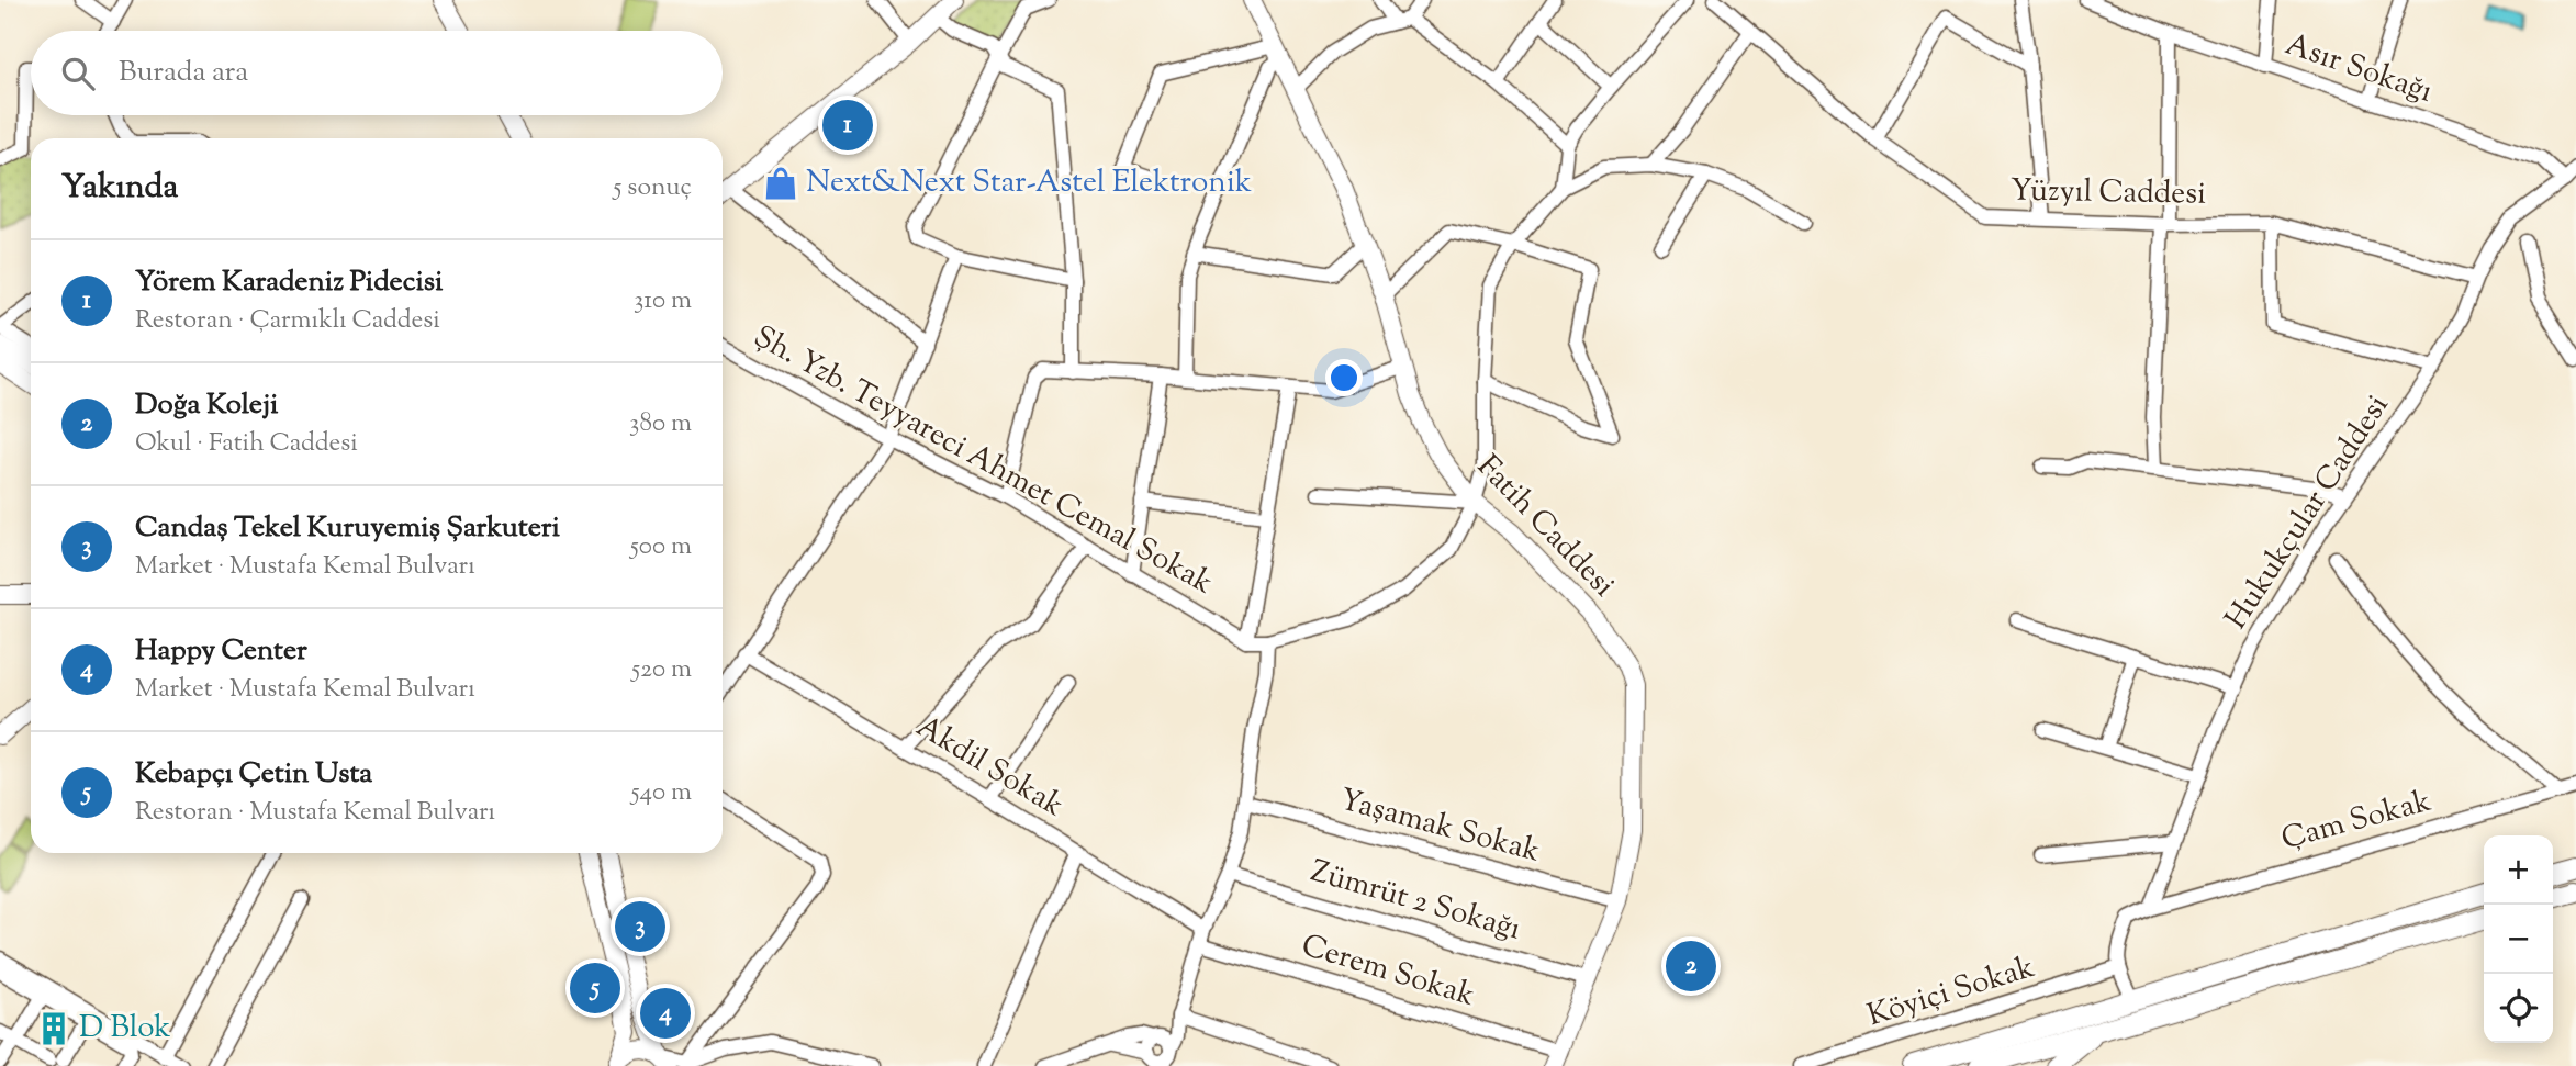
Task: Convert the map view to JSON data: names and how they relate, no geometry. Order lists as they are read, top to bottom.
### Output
{
  "streets": {
    "main road": ["Fatih Caddesi"],
    "street": [
      "Asır Sokağı",
      "Yüzyıl Caddesi",
      "Şh. Yzb. Teyyareci Ahmet Cemal Sokak",
      "Hukukçular Caddesi",
      "Akdil Sokak",
      "Çam Sokak",
      "Yaşamak Sokak",
      "Zümrüt 2 Sokağı",
      "Cerem Sokak",
      "Köyiçi Sokak"
    ]
  },
  "crossings": [
    ["Asır Sokağı", "Hukukçular Caddesi"],
    ["Yüzyıl Caddesi", "Hukukçular Caddesi"],
    ["Hukukçular Caddesi", "Çam Sokak"],
    ["Hukukçular Caddesi", "Köyiçi Sokak"],
    ["Fatih Caddesi", "Yaşamak Sokak"],
    ["Fatih Caddesi", "Zümrüt 2 Sokağı"],
    ["Fatih Caddesi", "Cerem Sokak"],
    ["Akdil Sokak", "Cerem Sokak"]
  ],
  "places": {
    "shop": ["Next&Next Star-Astel Elektronik"],
    "building": ["D Blok"]
  },
  "page": {
    "search": "Burada ara",
    "pins": [
      "1",
      "3",
      "2",
      "5",
      "4"
    ],
    "heading": ["Yakında", "5 sonuç"],
    "list": [
      {
        "mark": "1",
        "name": "Yörem Karadeniz Pidecisi",
        "note": "Restoran · Çarmıklı Caddesi",
        "value": "310 m"
      },
      {
        "mark": "2",
        "name": "Doğa Koleji",
        "note": "Okul · Fatih Caddesi",
        "value": "380 m"
      },
      {
        "mark": "3",
        "name": "Candaş Tekel Kuruyemiş Şarkuteri",
        "note": "Market · Mustafa Kemal Bulvarı",
        "value": "500 m"
      },
      {
        "mark": "4",
        "name": "Happy Center",
        "note": "Market · Mustafa Kemal Bulvarı",
        "value": "520 m"
      },
      {
        "mark": "5",
        "name": "Kebapçı Çetin Usta",
        "note": "Restoran · Mustafa Kemal Bulvarı",
        "value": "540 m"
      }
    ],
    "map_buttons": ["+", "−"]
  }
}
